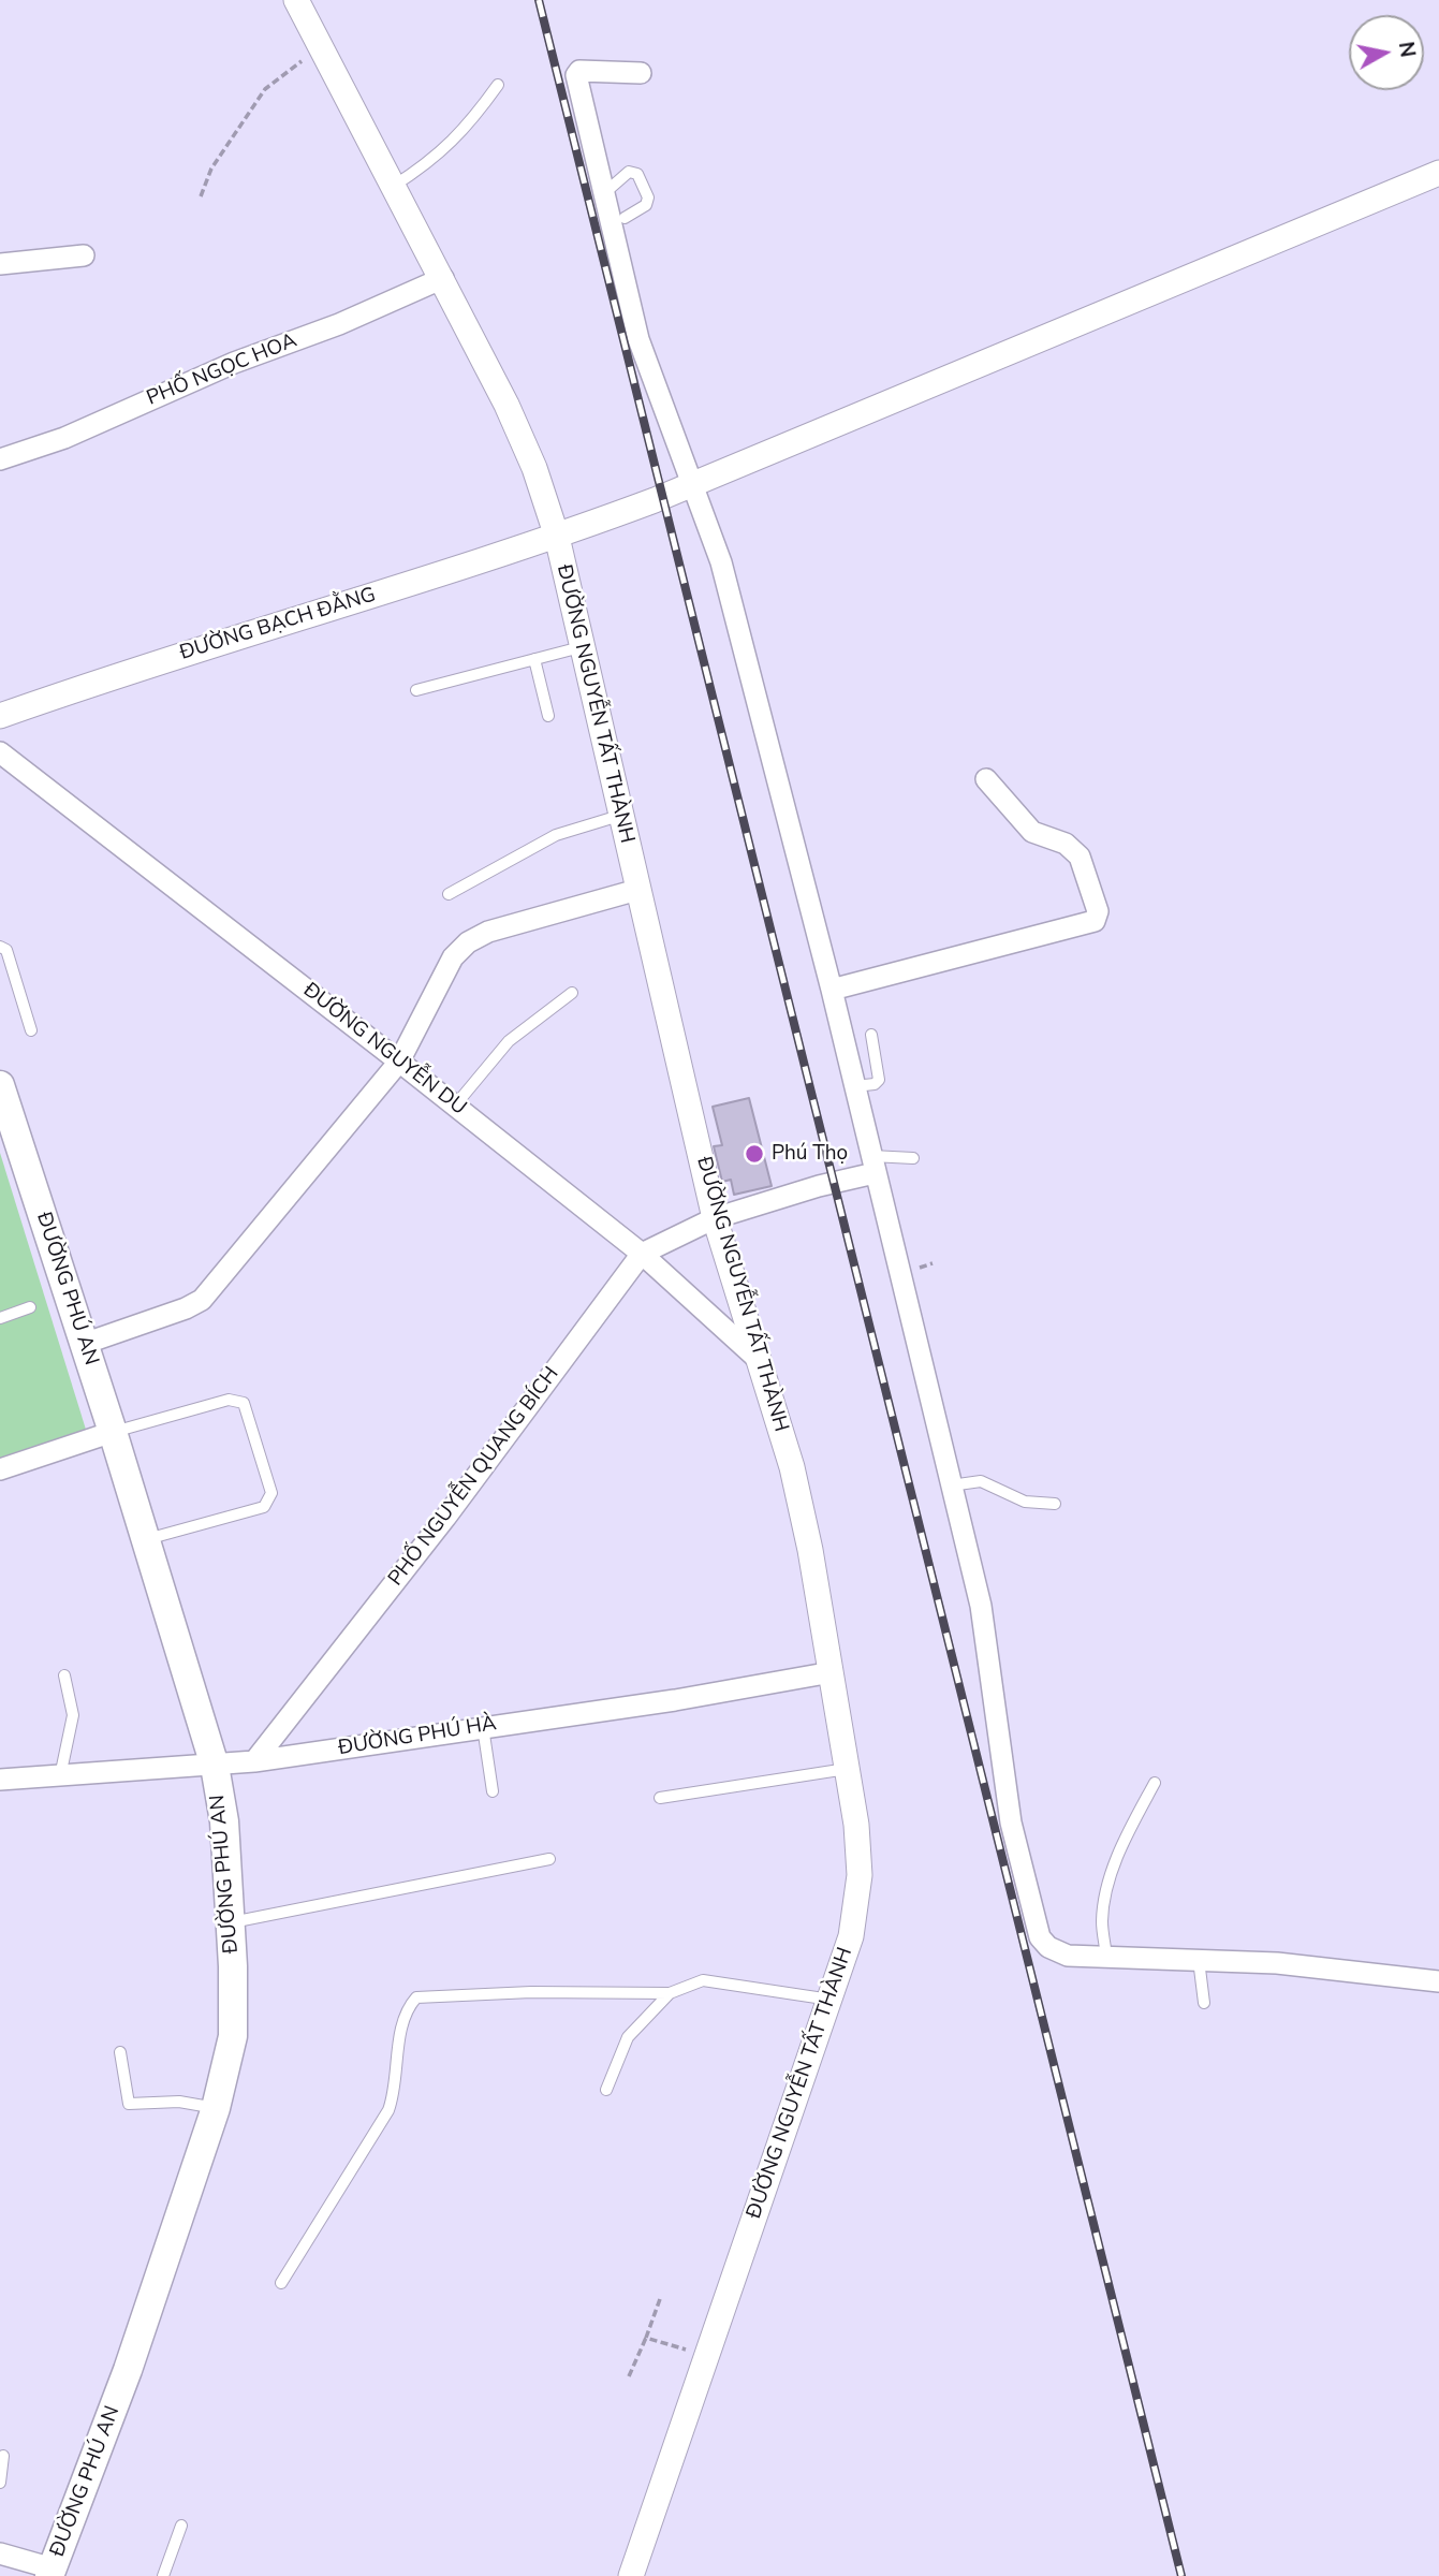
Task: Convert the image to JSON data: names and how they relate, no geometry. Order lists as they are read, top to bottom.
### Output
{
  "streets": {
    "main road": ["ĐƯỜNG PHÚ AN"],
    "street": [
      "PHỐ NGỌC HOA",
      "ĐƯỜNG BẠCH ĐẰNG",
      "ĐƯỜNG NGUYỄN TẤT THÀNH",
      "ĐƯỜNG NGUYỄN DU",
      "PHỐ NGUYỄN QUANG BÍCH",
      "ĐƯỜNG PHÚ HÀ"
    ]
  },
  "crossings": [
    ["PHỐ NGỌC HOA", "ĐƯỜNG NGUYỄN TẤT THÀNH"],
    ["ĐƯỜNG BẠCH ĐẰNG", "ĐƯỜNG NGUYỄN TẤT THÀNH"],
    ["ĐƯỜNG NGUYỄN TẤT THÀNH", "ĐƯỜNG NGUYỄN DU"],
    ["ĐƯỜNG NGUYỄN TẤT THÀNH", "PHỐ NGUYỄN QUANG BÍCH"],
    ["ĐƯỜNG NGUYỄN TẤT THÀNH", "ĐƯỜNG PHÚ HÀ"],
    ["ĐƯỜNG NGUYỄN DU", "PHỐ NGUYỄN QUANG BÍCH"],
    ["ĐƯỜNG PHÚ AN", "ĐƯỜNG PHÚ HÀ"],
    ["PHỐ NGUYỄN QUANG BÍCH", "ĐƯỜNG PHÚ HÀ"]
  ],
  "places": ["Phú Thọ"],
  "north": "right"
}
